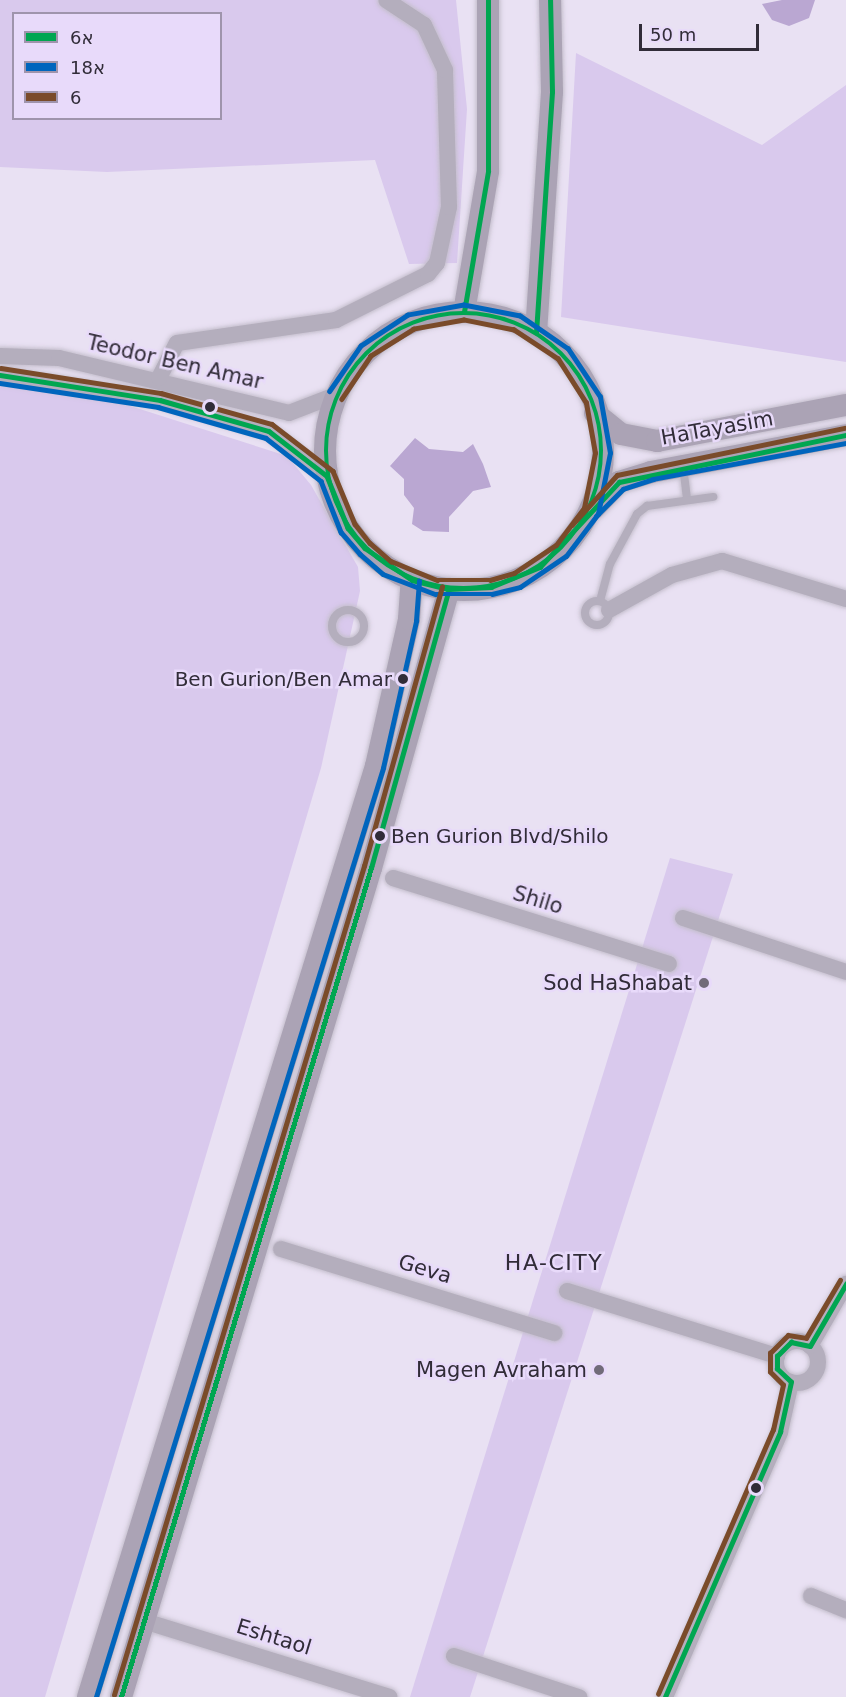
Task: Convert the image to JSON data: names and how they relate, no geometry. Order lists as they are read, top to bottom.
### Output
{
  "streets": {
    "main road": ["HaTayasim"],
    "street": [
      "Teodor Ben Amar",
      "Shilo",
      "Geva",
      "Eshtaol"
    ]
  },
  "districts": ["HA-CITY"],
  "places": [
    "Ben Gurion/Ben Amar",
    "Ben Gurion Blvd/Shilo",
    "Sod HaShabat",
    "Magen Avraham"
  ],
  "lines": ["transit line 6א", "transit line 18א", "transit line 6"],
  "legend": ["6א", "18א", "6"],
  "scale_bar": "50 m"
}
